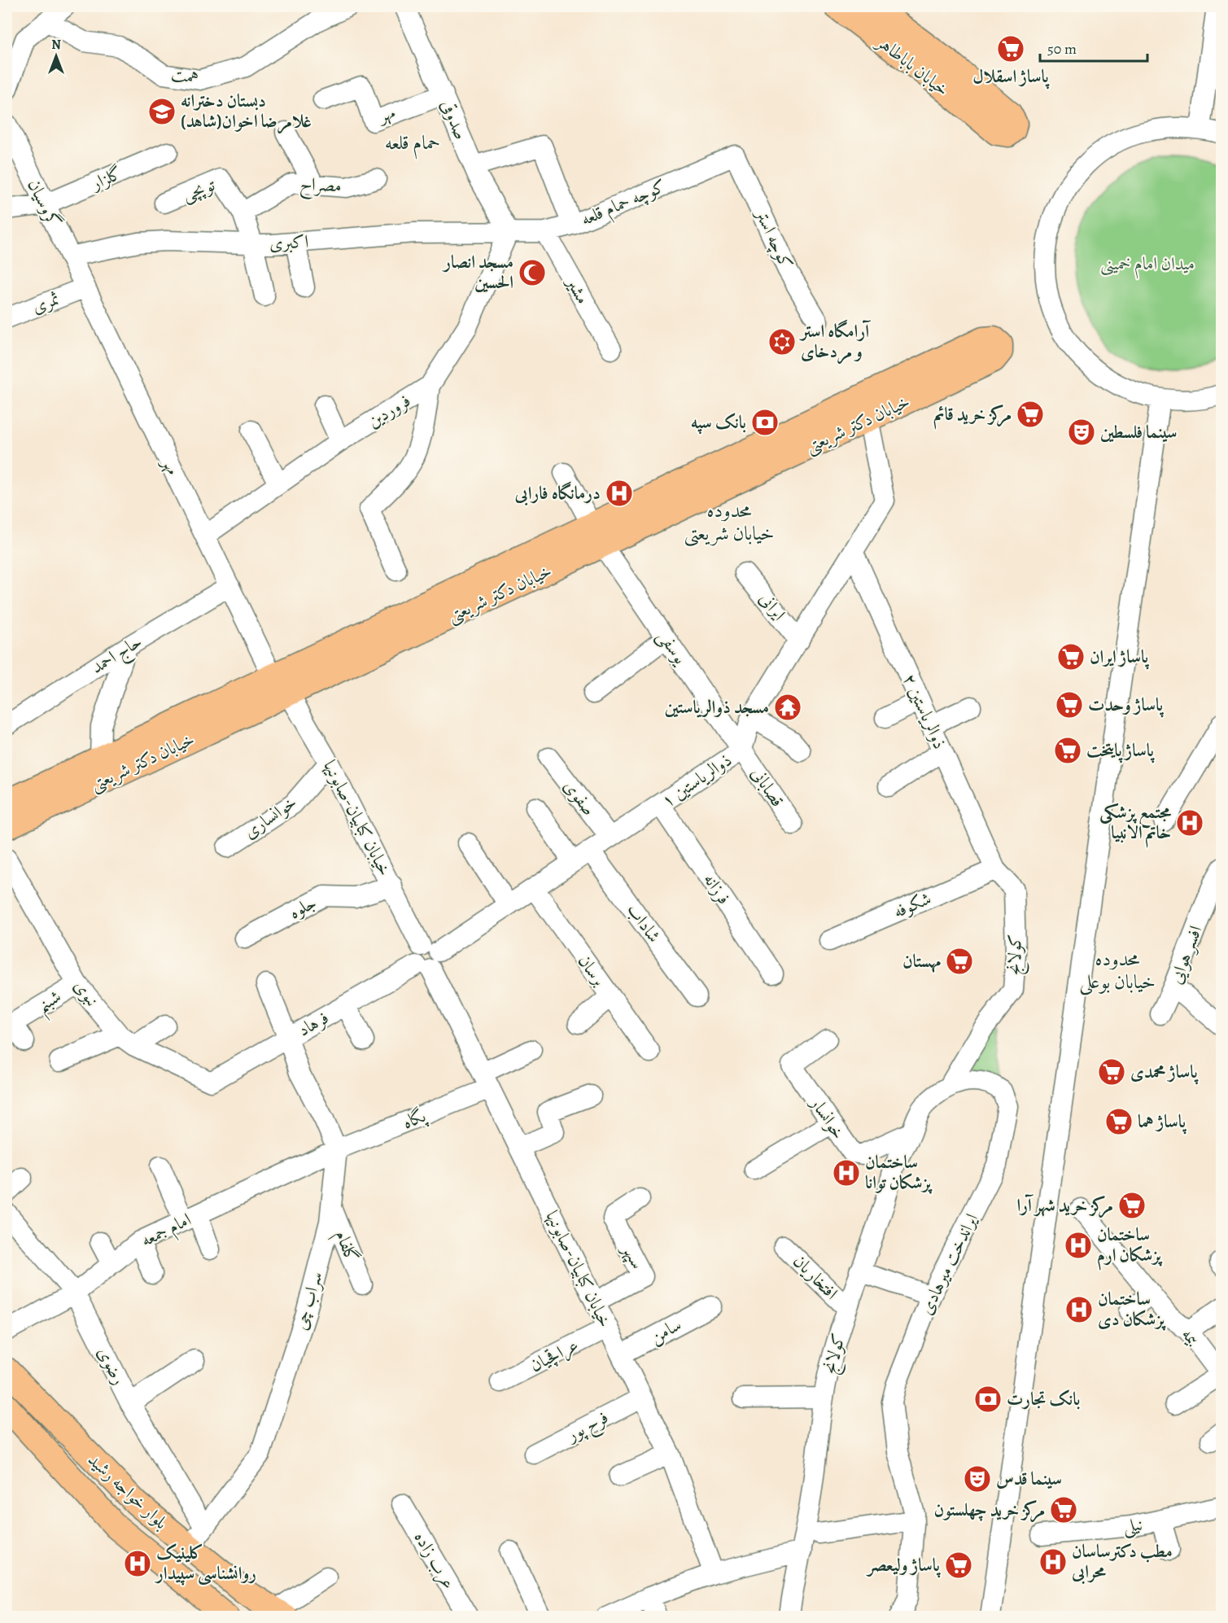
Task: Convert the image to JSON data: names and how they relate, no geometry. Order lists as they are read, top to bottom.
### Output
{
  "streets": {
    "main road": ["خیابان باباطاهر", "خیابان دکتر شریعتی", "بلوار خواجه رشید"],
    "street": [
      "همت",
      "مهر",
      "صدوقی",
      "گلزار",
      "مصراح",
      "توپچی",
      "کوچه حمام قلعه",
      "گروسیان",
      "کوچه استر",
      "اکبری",
      "مشیر",
      "ثمری",
      "فروردین",
      "ایرانی",
      "یوسفی",
      "حاج احمد",
      "ذوالریاستین ۲",
      "ذوالریاستین ۱",
      "قصابانی",
      "صفوی",
      "خوانساری",
      "خیابان کبابیان-صابونیها",
      "فرزانه",
      "شکوفه",
      "جلوه",
      "شاداب",
      "کولانج",
      "افسر هوایی",
      "برسان",
      "نبوی",
      "شبنم",
      "فرهاد",
      "خوانسار",
      "پگاه",
      "امام جمعه",
      "گلفام",
      "سپهر",
      "ایراندخت میرهادی",
      "افتخاریان",
      "سراب چی",
      "سامن",
      "بیمه",
      "عراقچیان",
      "رضوی",
      "فرح پور",
      "نیلی",
      "عرب زاده"
    ]
  },
  "crossings": [
    ["مهر", "صدوقی"],
    ["مهر", "گروسیان"],
    ["مهر", "اکبری"],
    ["مهر", "ثمری"],
    ["مهر", "فروردین"],
    ["مهر", "خیابان دکتر شریعتی"],
    ["مهر", "حاج احمد"],
    ["مهر", "خیابان کبابیان-صابونیها"],
    ["صدوقی", "کوچه حمام قلعه"],
    ["صدوقی", "اکبری"],
    ["صدوقی", "فروردین"],
    ["گلزار", "گروسیان"],
    ["مصراح", "توپچی"],
    ["توپچی", "اکبری"],
    ["کوچه حمام قلعه", "کوچه استر"],
    ["کوچه حمام قلعه", "اکبری"],
    ["کوچه حمام قلعه", "مشیر"],
    ["کوچه حمام قلعه", "فروردین"],
    ["گروسیان", "اکبری"],
    ["اکبری", "فروردین"],
    ["خیابان دکتر شریعتی", "یوسفی"],
    ["خیابان دکتر شریعتی", "ذوالریاستین ۱"],
    ["خیابان دکتر شریعتی", "خیابان کبابیان-صابونیها"],
    ["ایرانی", "ذوالریاستین ۱"],
    ["یوسفی", "ذوالریاستین ۱"],
    ["یوسفی", "قصابانی"],
    ["ذوالریاستین ۲", "ذوالریاستین ۱"],
    ["ذوالریاستین ۲", "شکوفه"],
    ["ذوالریاستین ۲", "کولانج"],
    ["ذوالریاستین ۱", "قصابانی"],
    ["ذوالریاستین ۱", "صفوی"],
    ["ذوالریاستین ۱", "خیابان کبابیان-صابونیها"],
    ["ذوالریاستین ۱", "فرزانه"],
    ["ذوالریاستین ۱", "شاداب"],
    ["ذوالریاستین ۱", "برسان"],
    ["خوانساری", "خیابان کبابیان-صابونیها"],
    ["خیابان کبابیان-صابونیها", "جلوه"],
    ["خیابان کبابیان-صابونیها", "فرهاد"],
    ["خیابان کبابیان-صابونیها", "پگاه"],
    ["خیابان کبابیان-صابونیها", "سپهر"],
    ["خیابان کبابیان-صابونیها", "سامن"],
    ["خیابان کبابیان-صابونیها", "عراقچیان"],
    ["خیابان کبابیان-صابونیها", "فرح پور"],
    ["شکوفه", "کولانج"],
    ["کولانج", "خوانسار"],
    ["کولانج", "ایراندخت میرهادی"],
    ["کولانج", "افتخاریان"],
    ["نبوی", "شبنم"],
    ["نبوی", "فرهاد"],
    ["پگاه", "امام جمعه"],
    ["پگاه", "سراب چی"],
    ["امام جمعه", "سراب چی"],
    ["امام جمعه", "رضوی"],
    ["گلفام", "سراب چی"],
    ["سراب چی", "رضوی"],
    ["سراب چی", "بلوار خواجه رشید"]
  ],
  "districts": ["حمام قلعه", "محدوده خیابان شریعتی", "محدوده خیابان بوعلی"],
  "parks": ["میدان امام خمینی"],
  "places": {
    "supermarket": [
      "پاساژ اسقلال",
      "مرکز خرید قائم",
      "پاساژ ایران",
      "پاساژ وحدت",
      "پاساژ پایتخت",
      "مهستان",
      "پاساژ محمدی",
      "پاساژ هما",
      "مرکز خرید شهر آرا",
      "مرکز خرید چهلستون",
      "پاساژ ولیعصر"
    ],
    "school or university": ["دبستان دخترانه غلامرضا اخوان(شاهد)"],
    "mosque": ["مسجد انصار الحسین"],
    "synagogue": ["آرامگاه استر و مردخای"],
    "bank": ["بانک سپه", "بانک تجارت"],
    "theatre": ["سینما فلسطین", "سینما قدس"],
    "hospital": [
      "درمانگاه فارابی",
      "مجتمع پزشکی خاتم الانبیا",
      "ساختمان پزشکان توانا",
      "ساختمان پزشکان ارم",
      "ساختمان پزشکان دی",
      "مطب دکترساسان محرابی",
      "کلینیک روانشناسی سپیدار"
    ],
    "temple": ["مسجد ذوالریاستین"]
  },
  "scale_bar": "50 m",
  "north": "top"
}
